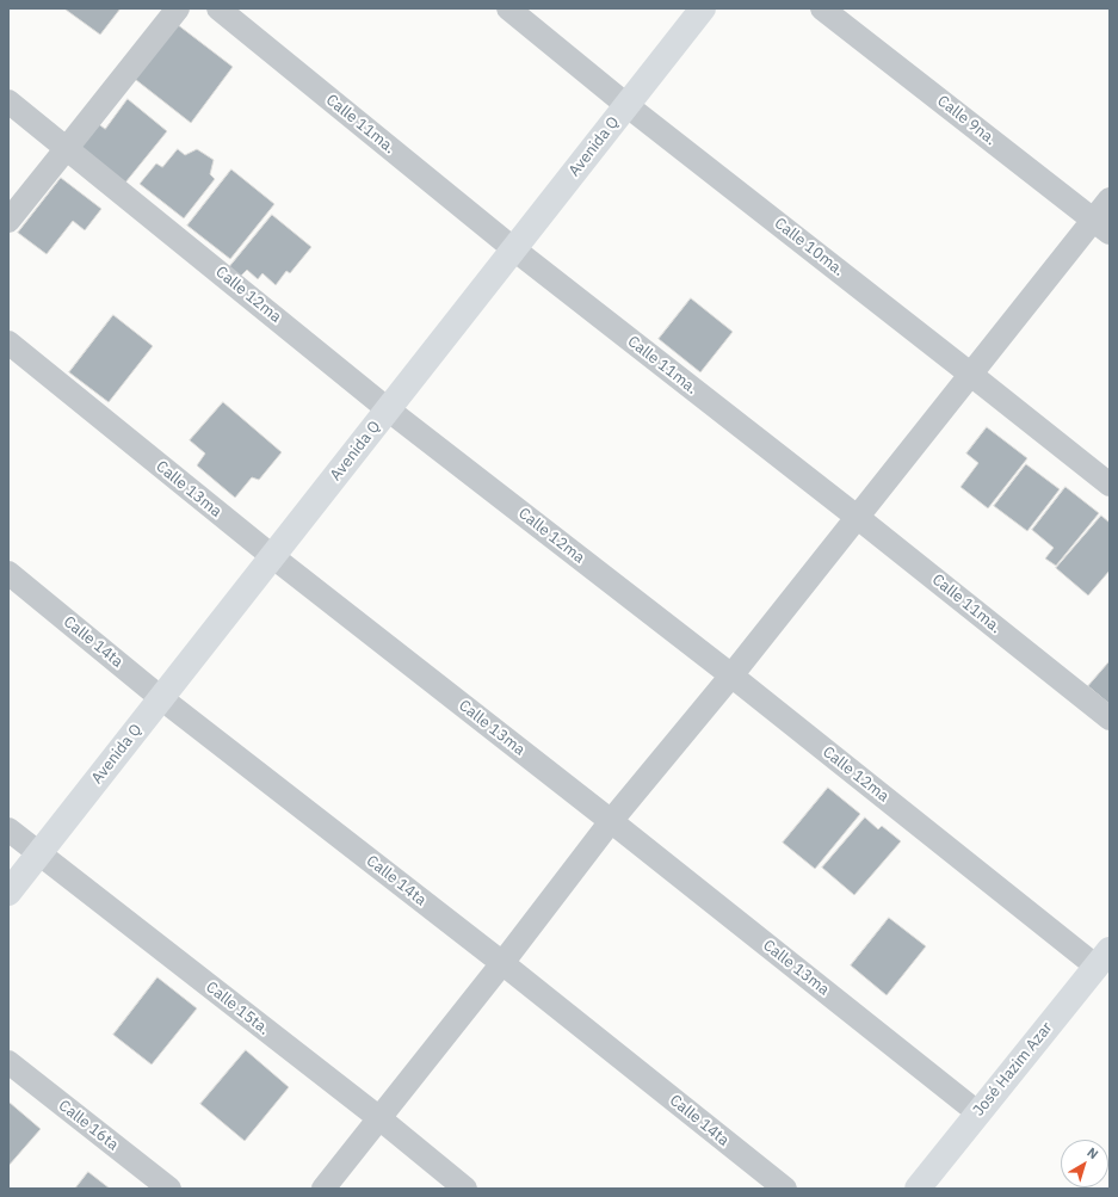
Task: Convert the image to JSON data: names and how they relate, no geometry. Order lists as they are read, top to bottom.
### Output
{
  "streets": {
    "street": [
      "Calle 9na.",
      "Calle 11ma.",
      "Avenida Q",
      "Calle 10ma.",
      "Calle 12ma",
      "Calle 13ma",
      "Calle 14ta",
      "Calle 15ta.",
      "José Hazim Azar",
      "Calle 16ta"
    ]
  },
  "crossings": [
    ["Calle 11ma.", "Avenida Q"],
    ["Avenida Q", "Calle 10ma."],
    ["Avenida Q", "Calle 12ma"],
    ["Avenida Q", "Calle 13ma"],
    ["Avenida Q", "Calle 14ta"],
    ["Avenida Q", "Calle 15ta."],
    ["Calle 12ma", "José Hazim Azar"],
    ["Calle 13ma", "José Hazim Azar"]
  ],
  "north": "top right"
}
